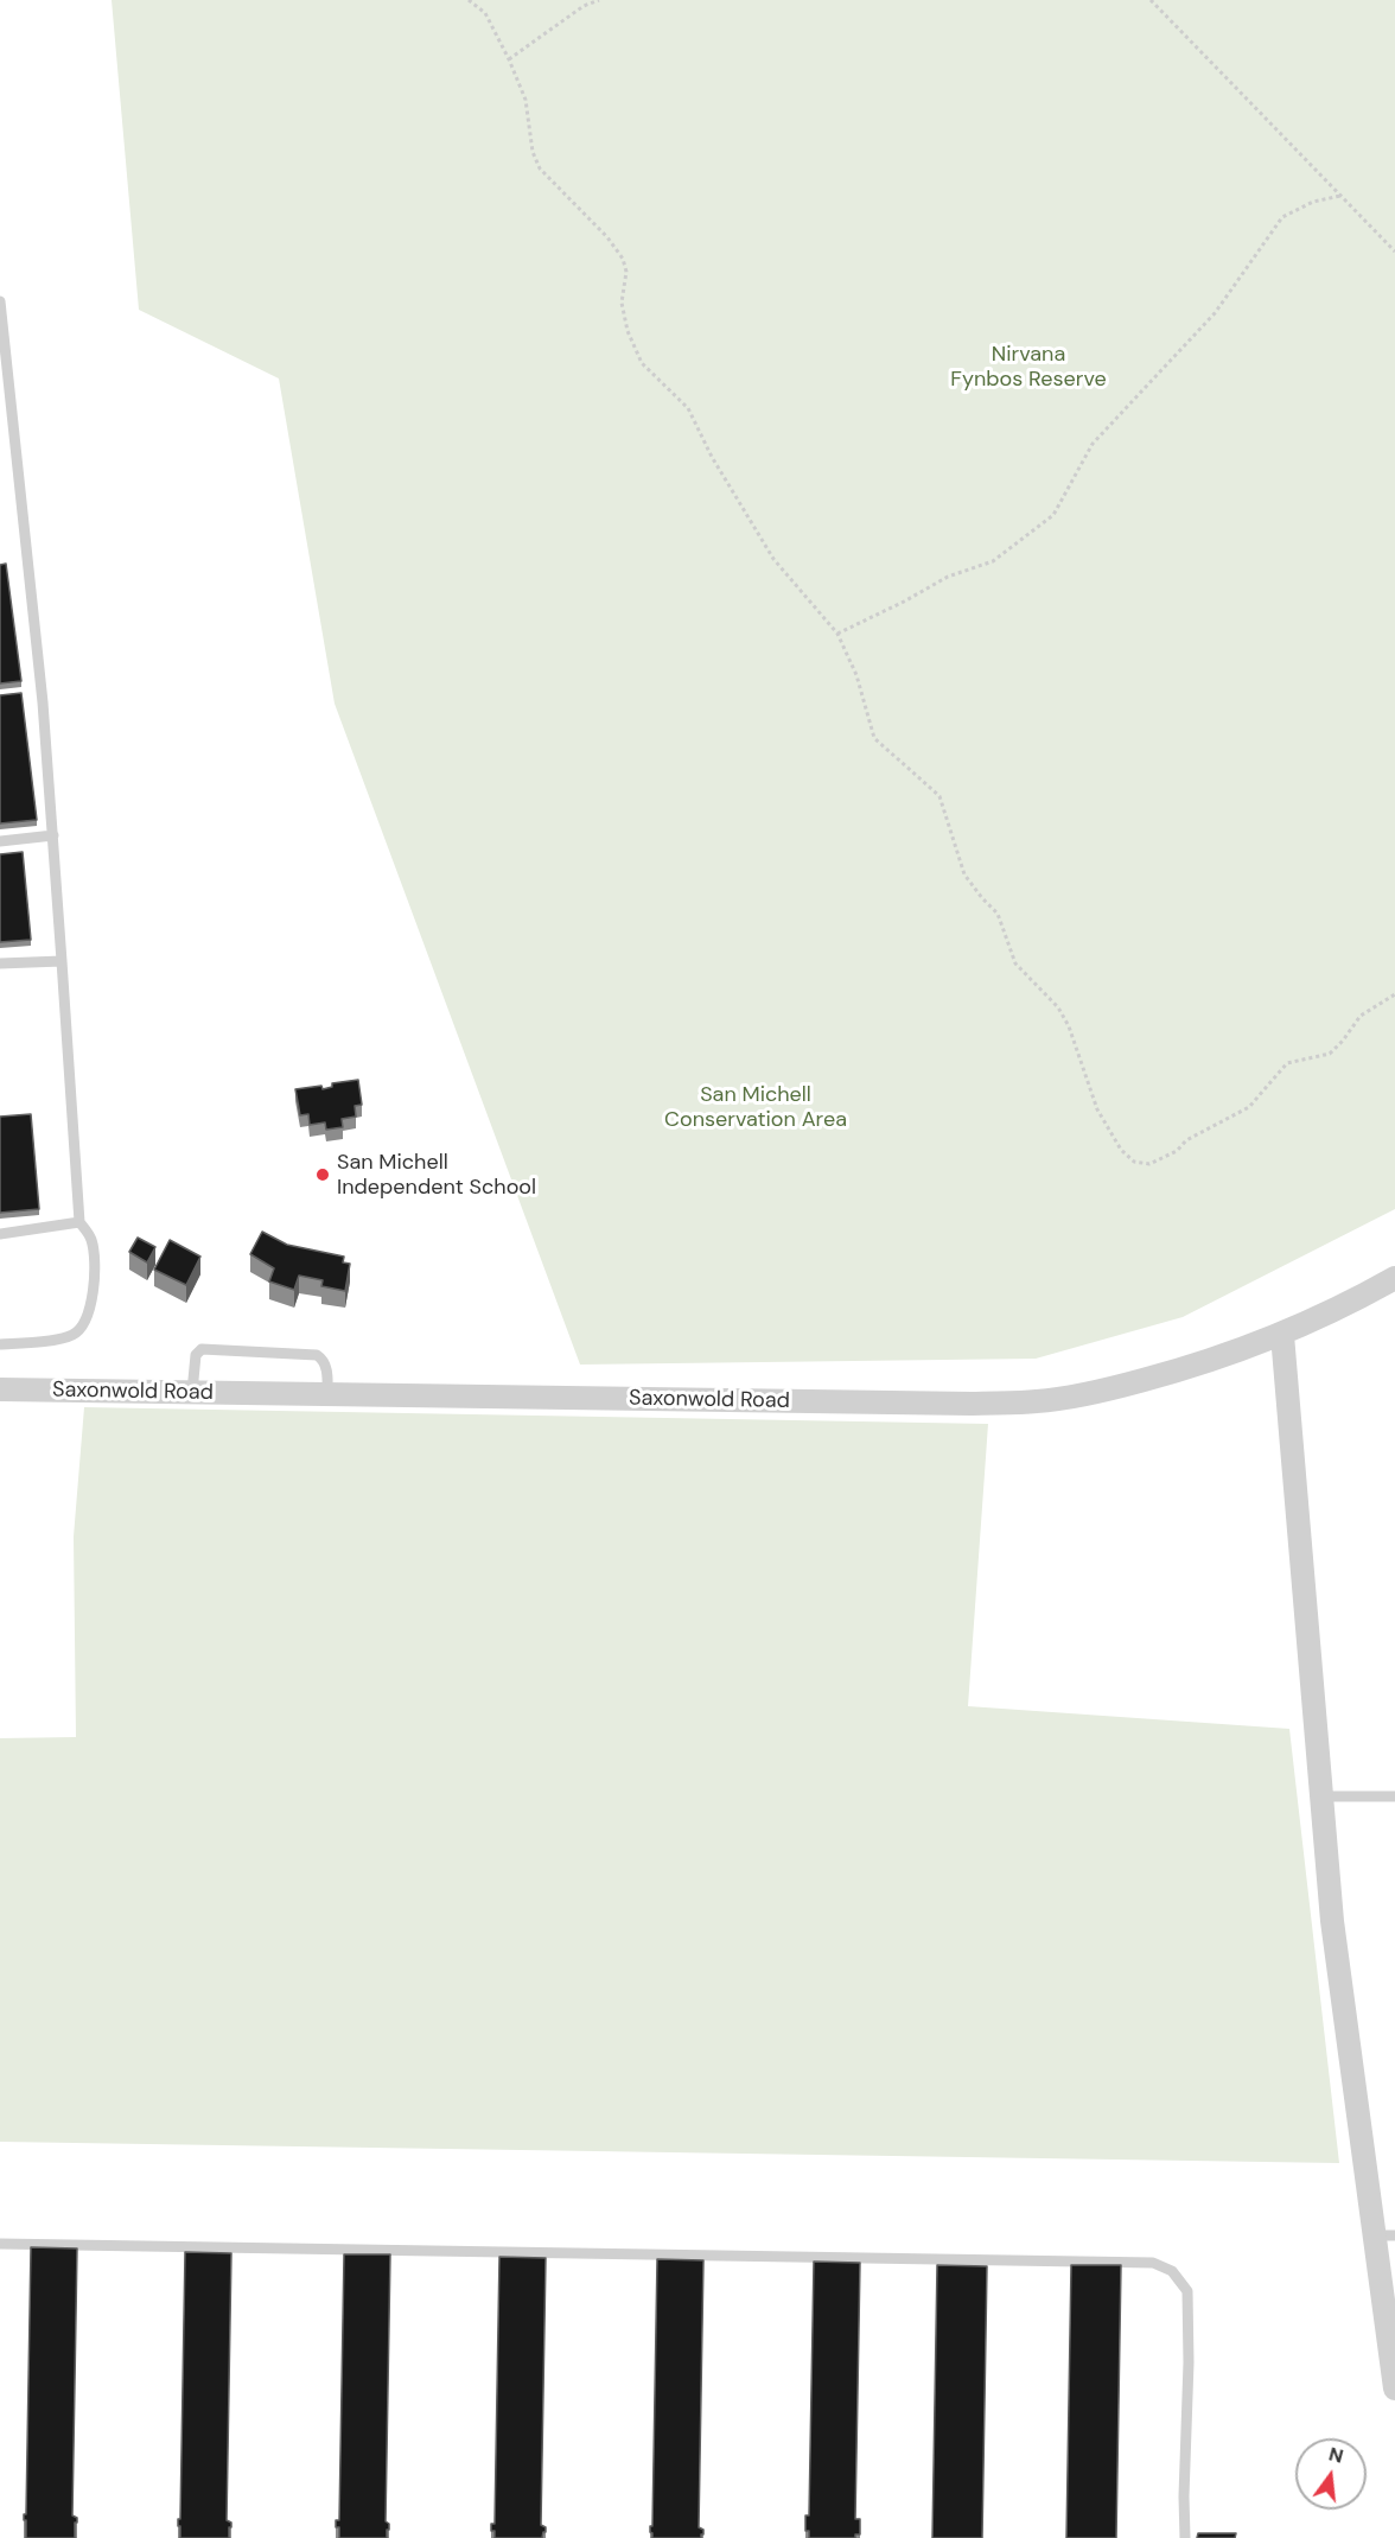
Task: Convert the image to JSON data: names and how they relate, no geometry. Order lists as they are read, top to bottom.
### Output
{
  "streets": {
    "street": ["Saxonwold Road"]
  },
  "parks": ["Nirvana Fynbos Reserve", "San Michell Conservation Area"],
  "places": ["San Michell Independent School"],
  "north": "top"
}
